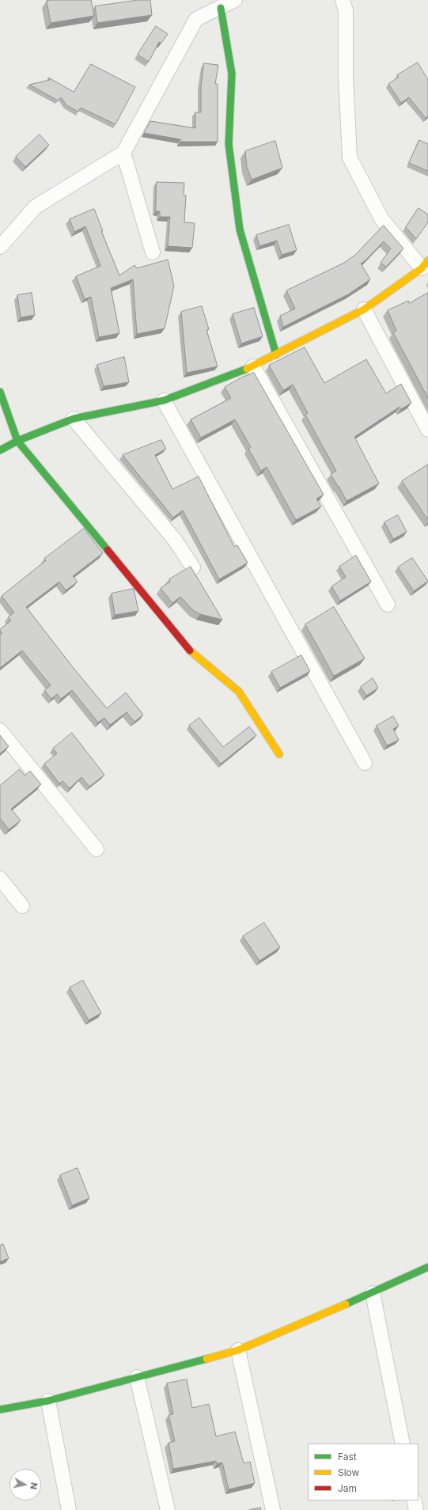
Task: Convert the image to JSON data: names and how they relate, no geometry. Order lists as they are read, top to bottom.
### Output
{
  "legend": ["Fast", "Slow", "Jam"],
  "north": "right"
}
